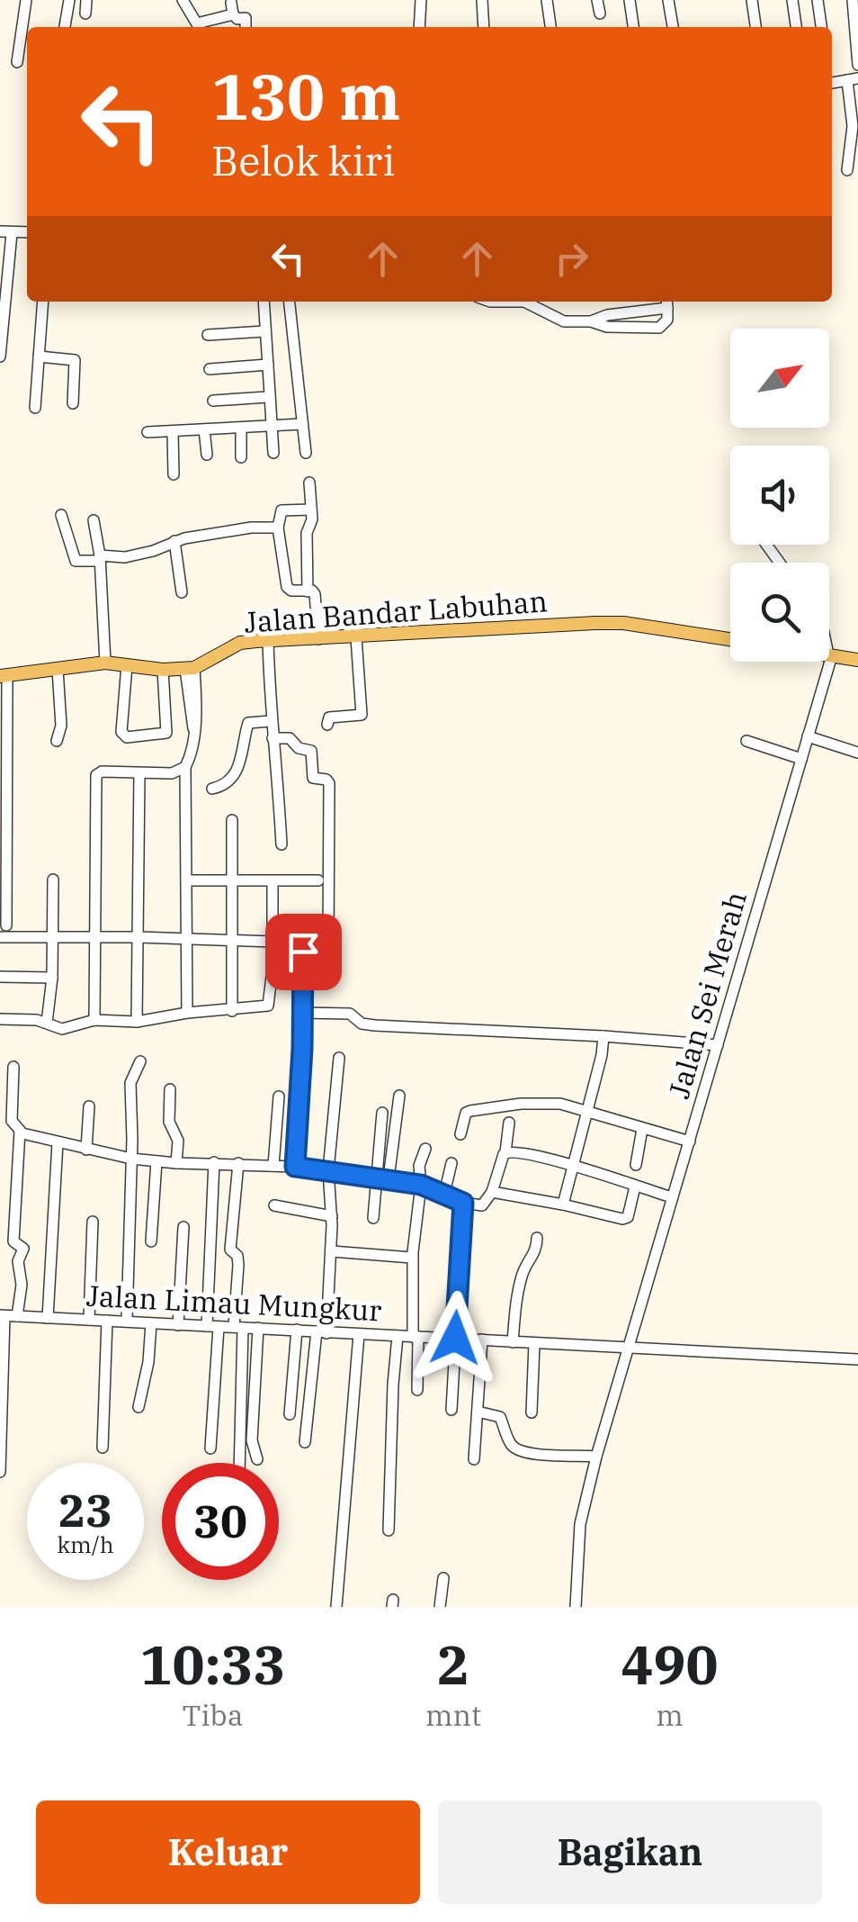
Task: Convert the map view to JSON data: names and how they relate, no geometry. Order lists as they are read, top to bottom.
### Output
{
  "streets": {
    "main road": ["Jalan Bandar Labuhan"],
    "street": ["Jalan Sei Merah", "Jalan Limau Mungkur"]
  },
  "crossings": [
    ["Jalan Sei Merah", "Jalan Limau Mungkur"]
  ],
  "north": "top right",
  "page": {
    "turn": ["130 m", "Belok kiri"],
    "speed": "23 km/h",
    "limit": "30",
    "eta": [
      "10:33",
      "Tiba",
      "2",
      "mnt",
      "490",
      "m"
    ],
    "buttons": ["Keluar", "Bagikan"]
  }
}
